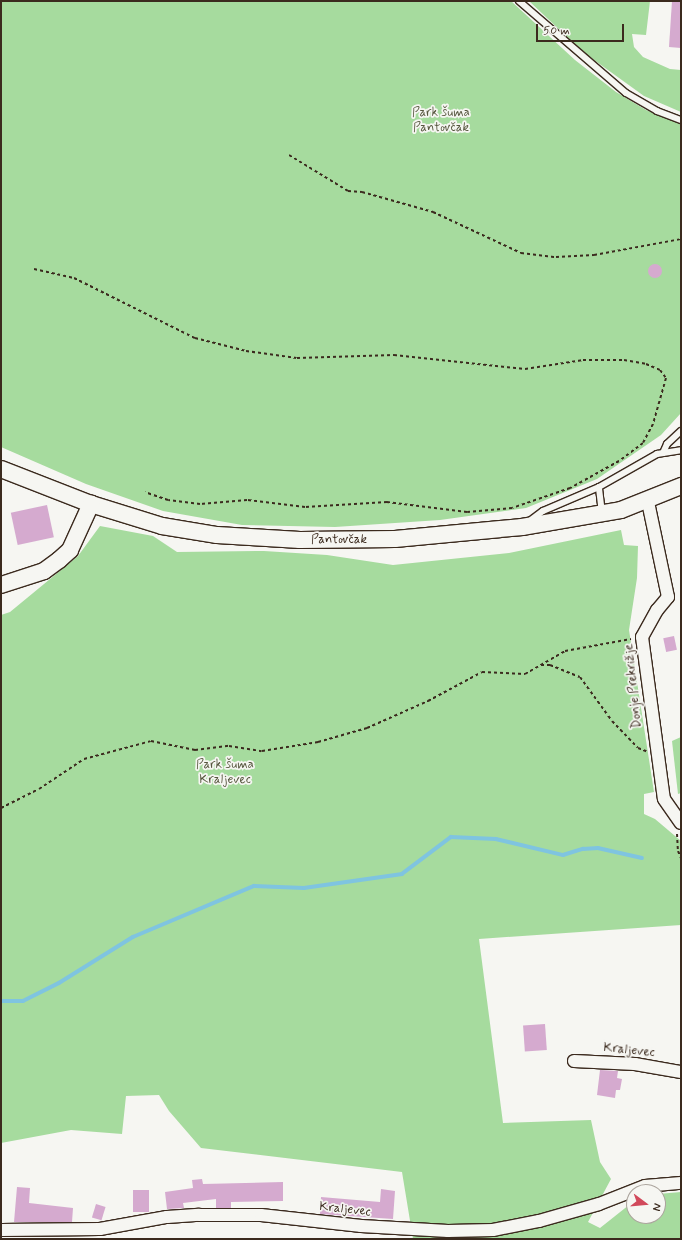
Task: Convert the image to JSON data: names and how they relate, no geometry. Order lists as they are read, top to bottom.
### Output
{
  "streets": {
    "main road": ["Pantovčak"],
    "street": ["Donje Prekrižje", "Kraljevec"]
  },
  "crossings": [
    ["Pantovčak", "Donje Prekrižje"]
  ],
  "parks": ["Park šuma Pantovčak", "Park šuma Kraljevec"],
  "scale_bar": "50 m",
  "north": "right"
}
